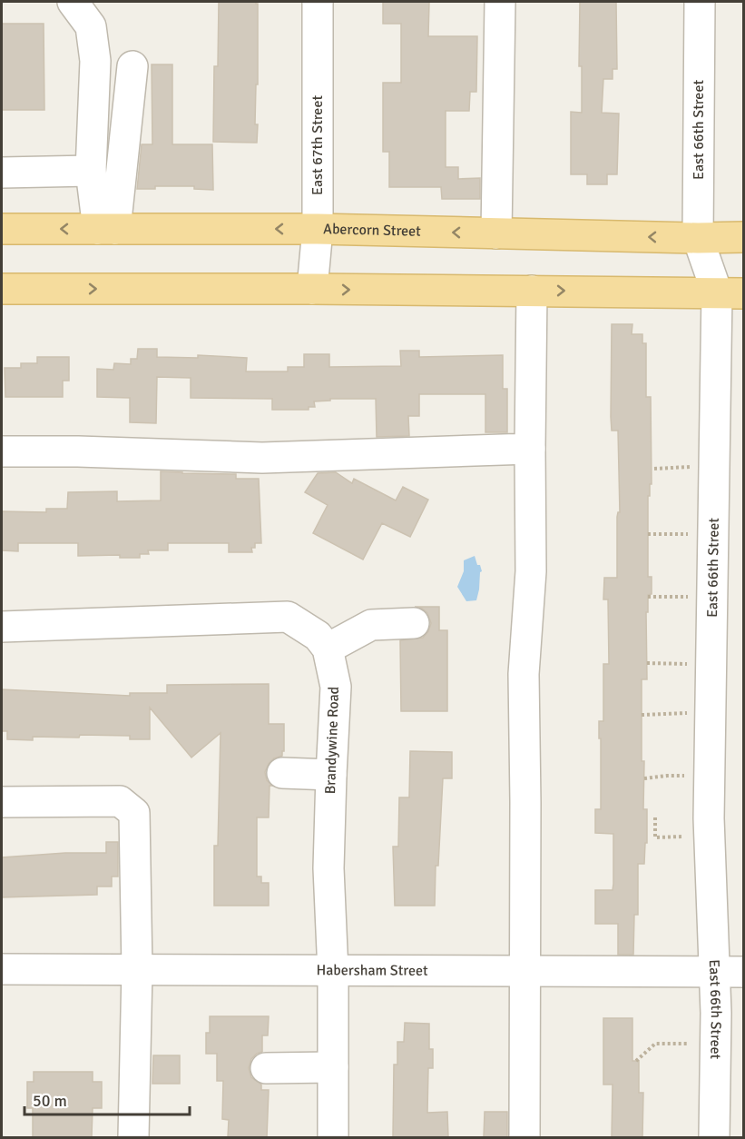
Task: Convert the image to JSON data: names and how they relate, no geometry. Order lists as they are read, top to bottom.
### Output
{
  "streets": {
    "main road": ["Abercorn Street"],
    "street": [
      "East 66th Street",
      "East 67th Street",
      "Brandywine Road",
      "Habersham Street"
    ]
  },
  "crossings": [
    ["East 66th Street", "Abercorn Street"],
    ["East 66th Street", "Habersham Street"],
    ["East 67th Street", "Abercorn Street"],
    ["Brandywine Road", "Habersham Street"]
  ],
  "scale_bar": "50 m"
}
